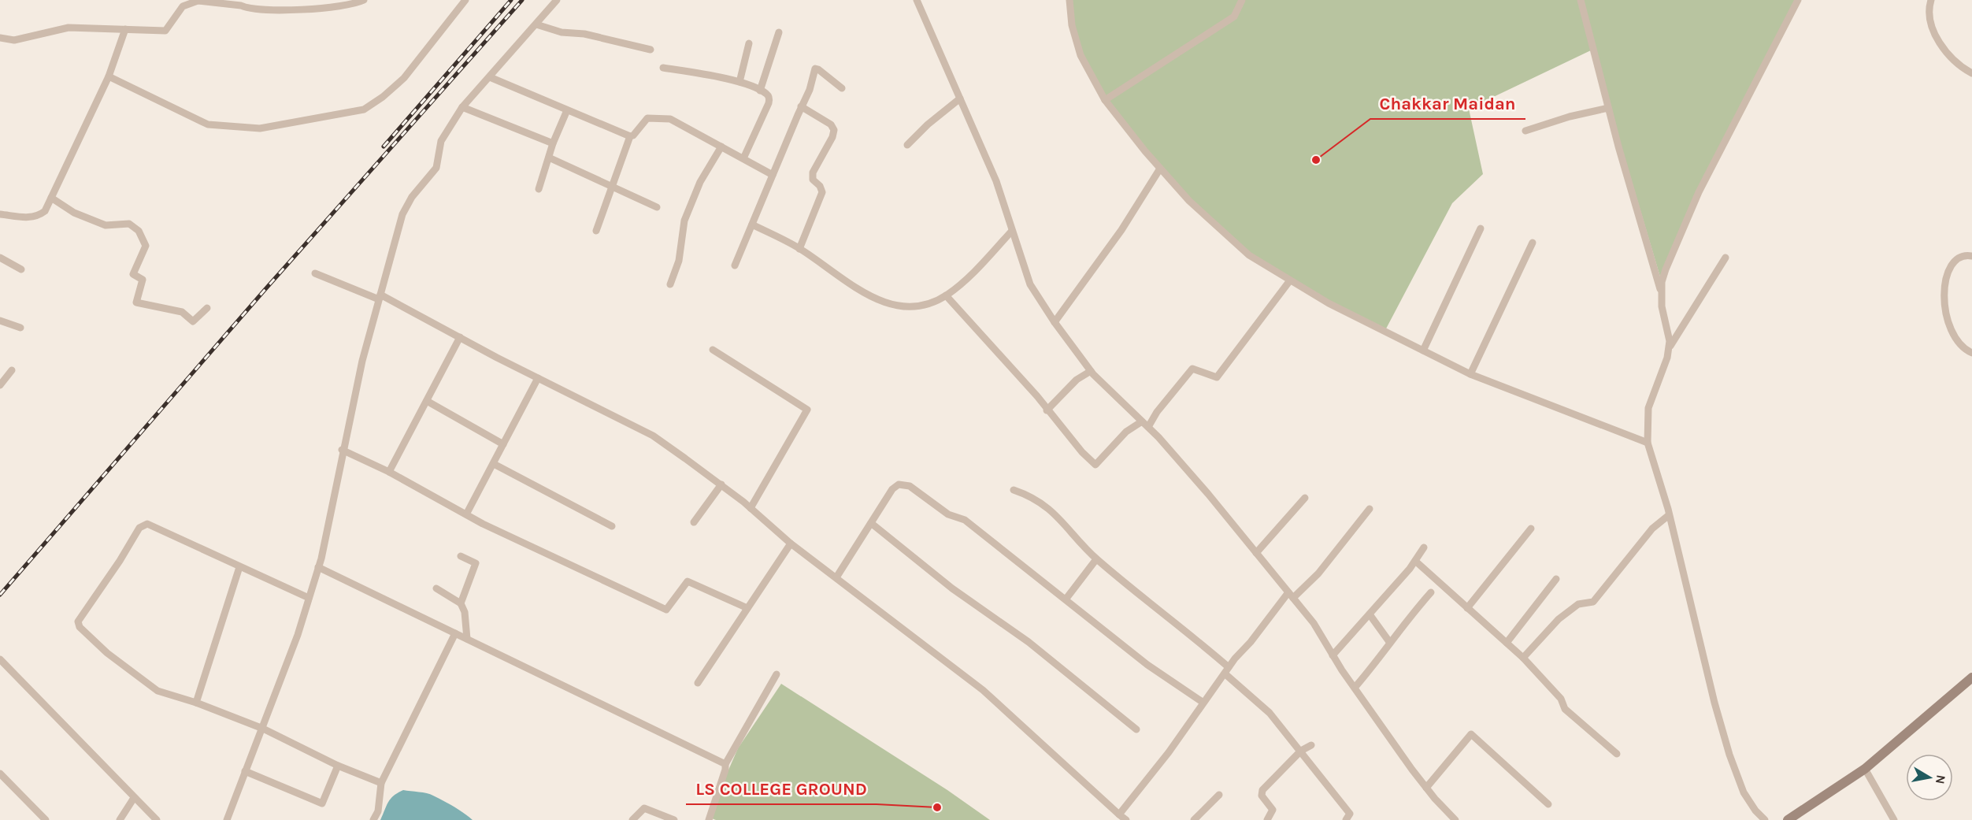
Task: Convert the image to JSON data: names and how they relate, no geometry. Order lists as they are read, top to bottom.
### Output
{
  "places": ["Chakkar Maidan", "LS COLLEGE GROUND"],
  "north": "right"
}
